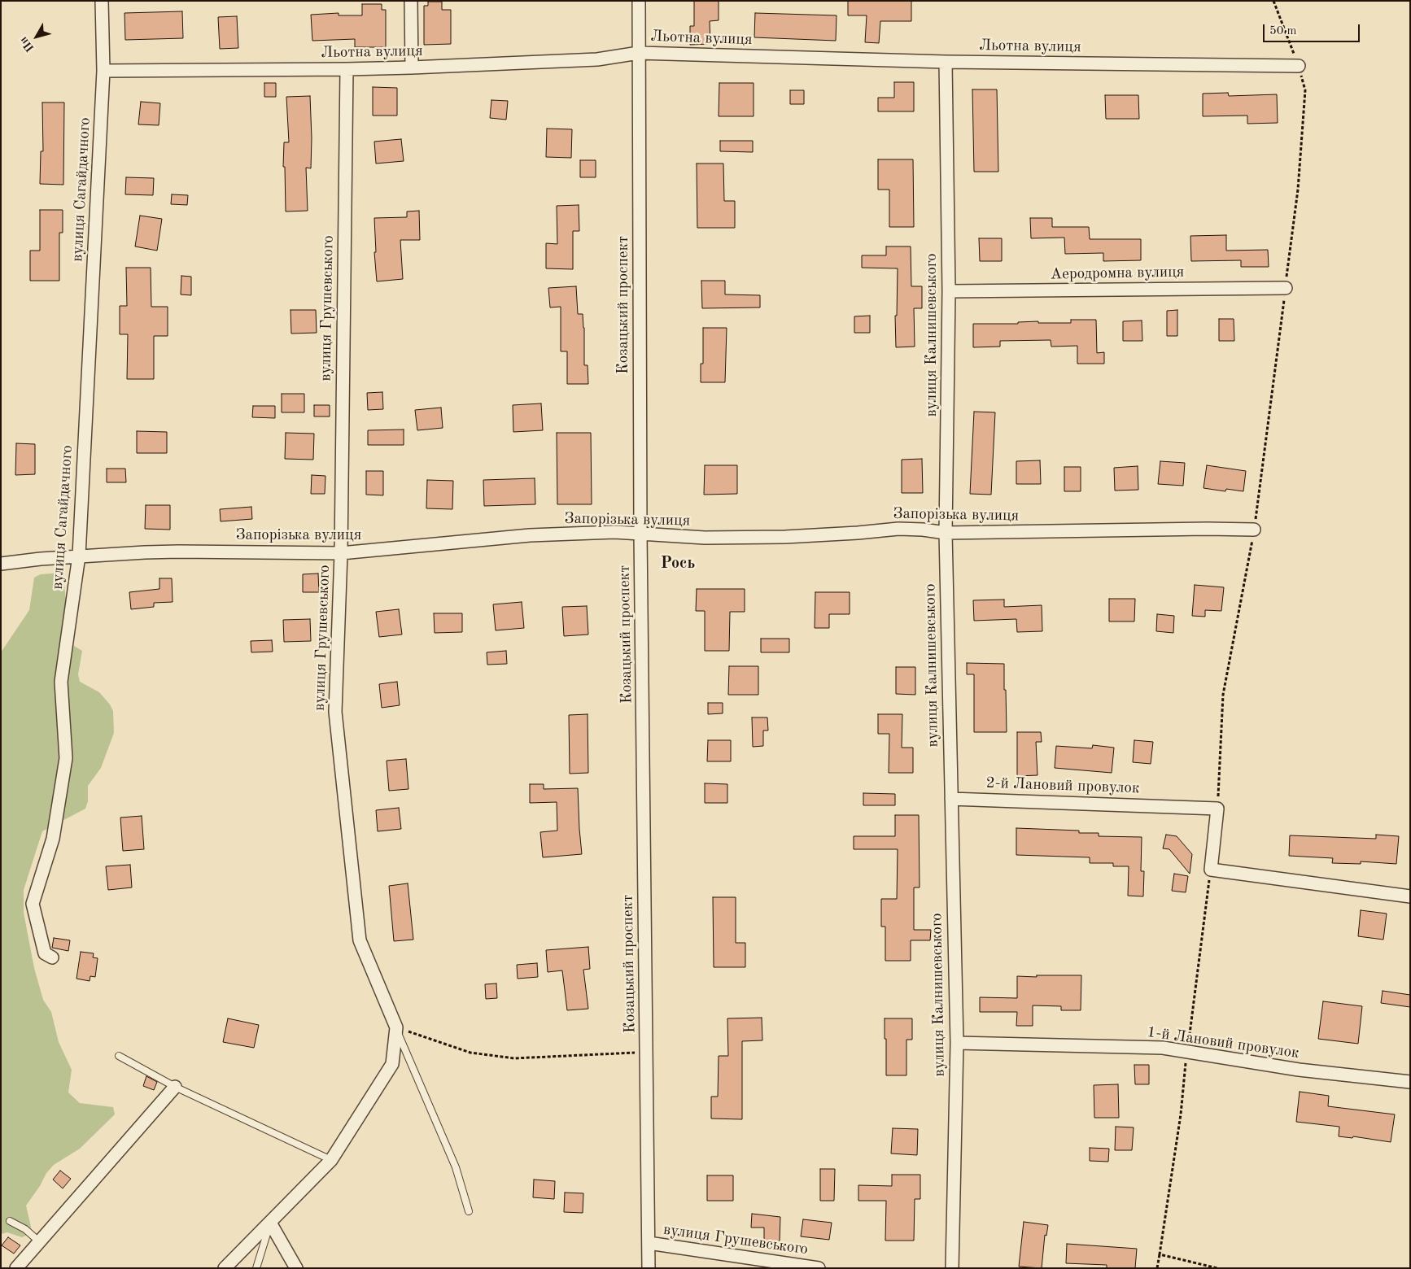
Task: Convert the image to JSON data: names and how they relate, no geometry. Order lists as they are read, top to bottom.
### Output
{
  "streets": {
    "street": [
      "Льотна вулиця",
      "вулиця Сагайдачного",
      "Аеродромна вулиця",
      "Козацький проспект",
      "вулиця Грушевського",
      "вулиця Калнишевського",
      "Запорізька вулиця",
      "2-й Лановий провулок",
      "1-й Лановий провулок"
    ]
  },
  "crossings": [
    ["Льотна вулиця", "вулиця Сагайдачного"],
    ["Льотна вулиця", "Козацький проспект"],
    ["Льотна вулиця", "вулиця Грушевського"],
    ["Льотна вулиця", "вулиця Калнишевського"],
    ["вулиця Сагайдачного", "Запорізька вулиця"],
    ["Аеродромна вулиця", "вулиця Калнишевського"],
    ["Козацький проспект", "вулиця Грушевського"],
    ["Козацький проспект", "Запорізька вулиця"],
    ["вулиця Грушевського", "Запорізька вулиця"],
    ["вулиця Калнишевського", "Запорізька вулиця"],
    ["вулиця Калнишевського", "2-й Лановий провулок"],
    ["вулиця Калнишевського", "1-й Лановий провулок"]
  ],
  "districts": ["Рось"],
  "scale_bar": "50 m",
  "north": "bottom left"
}
